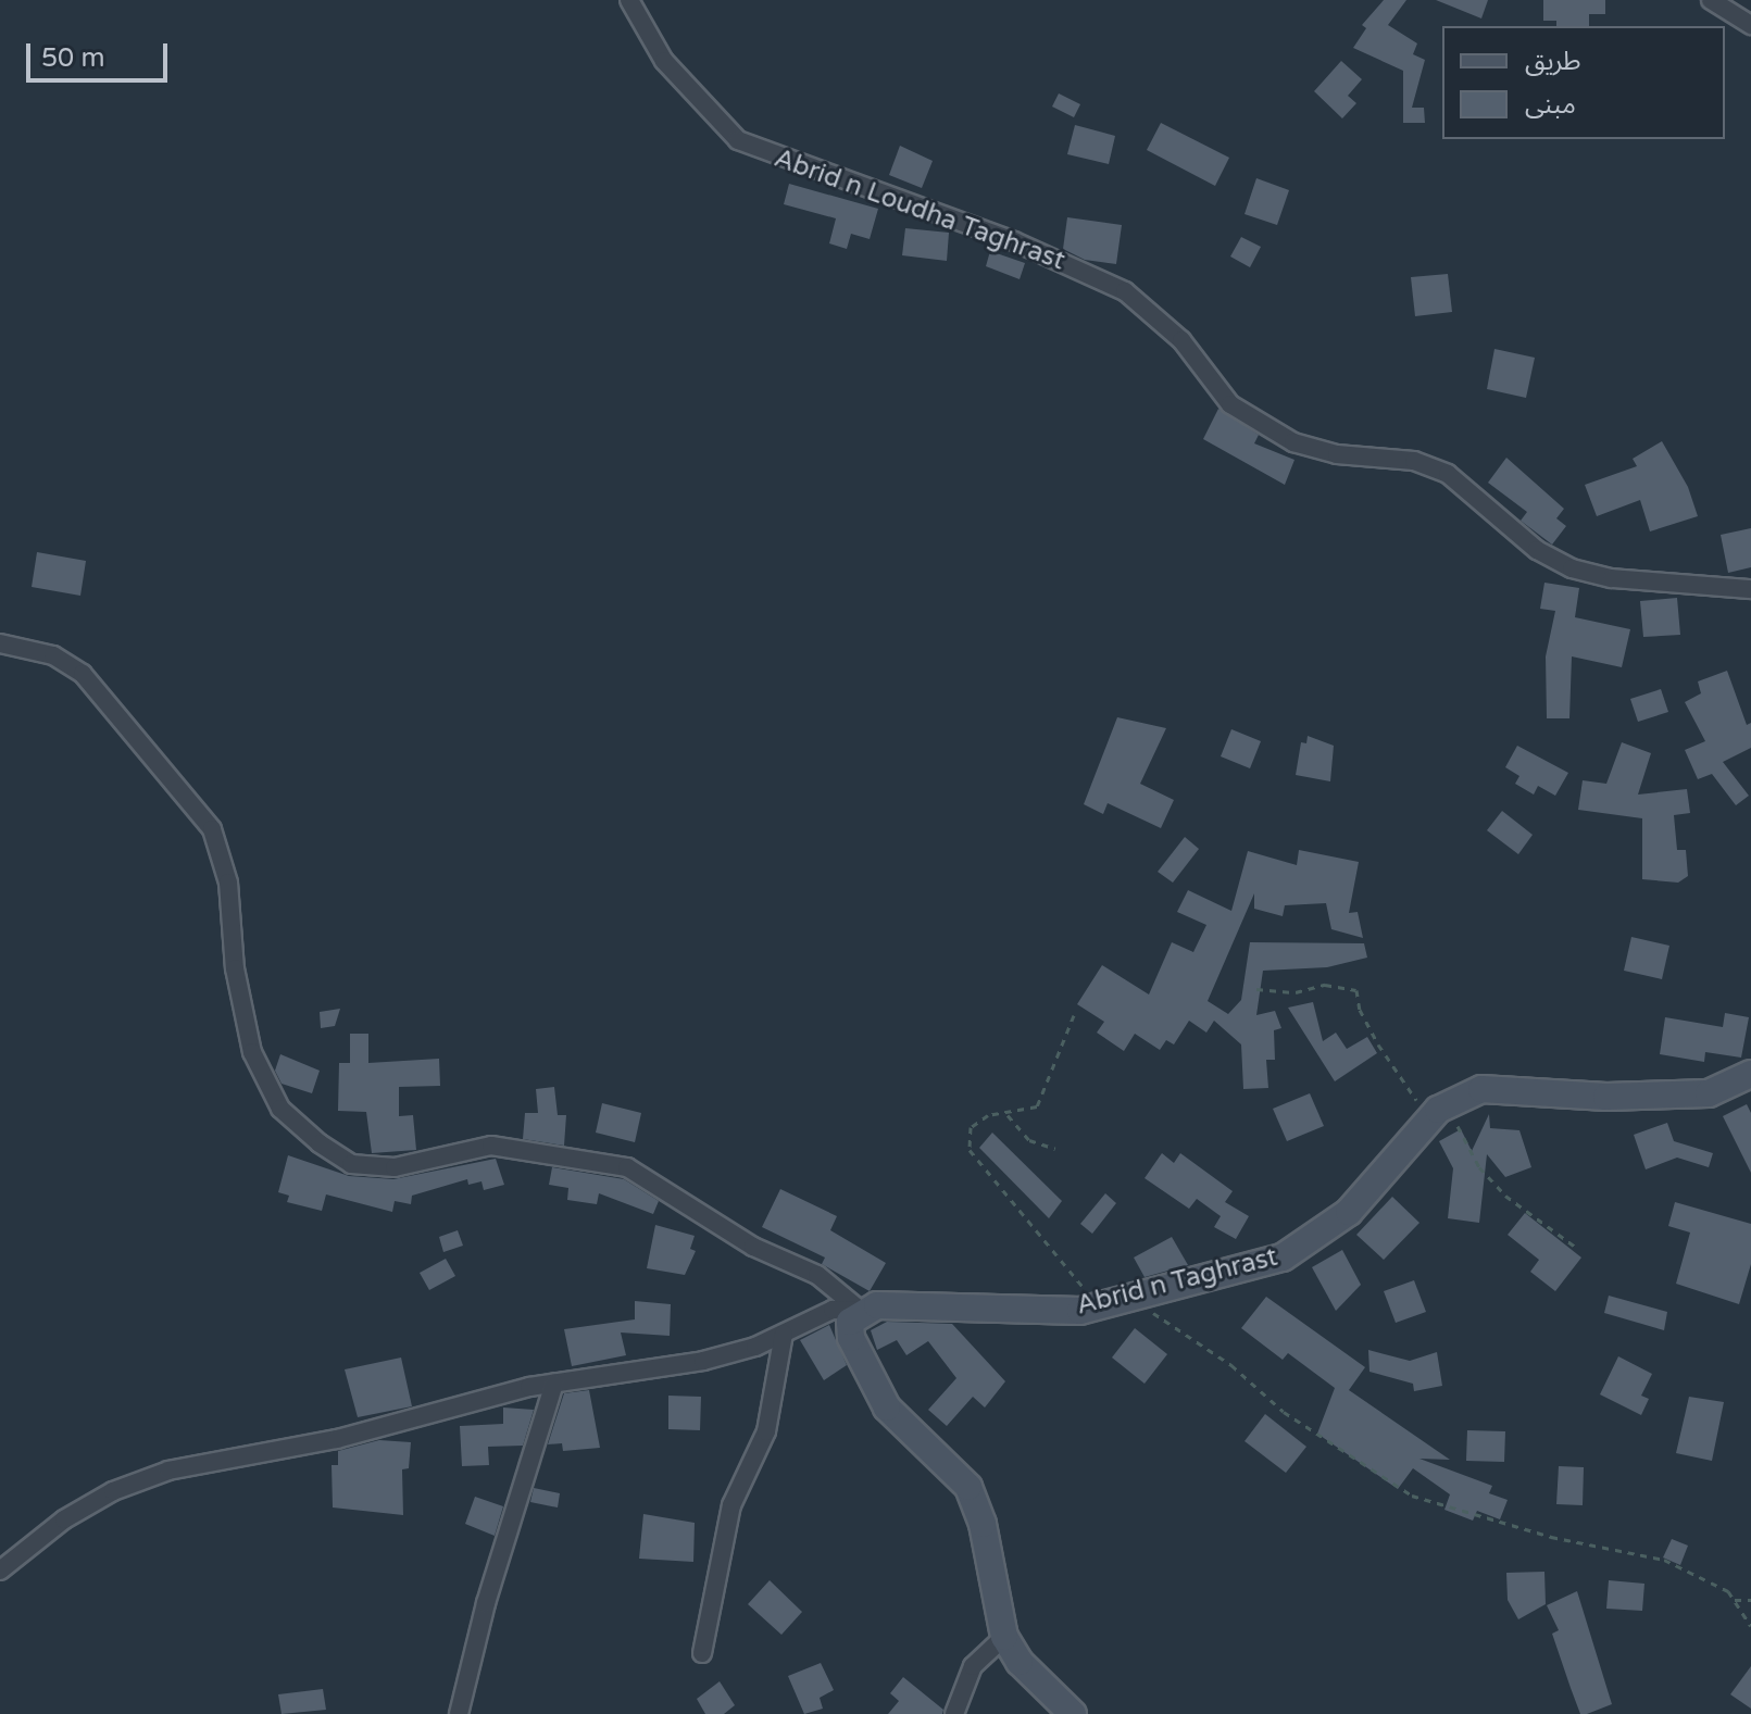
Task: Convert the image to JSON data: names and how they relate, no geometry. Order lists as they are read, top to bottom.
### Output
{
  "streets": {
    "street": ["Abrid n Loudha Taghrast", "Abrid n Taghrast"]
  },
  "legend": ["طريق", "مبنى"],
  "scale_bar": "50 m"
}
